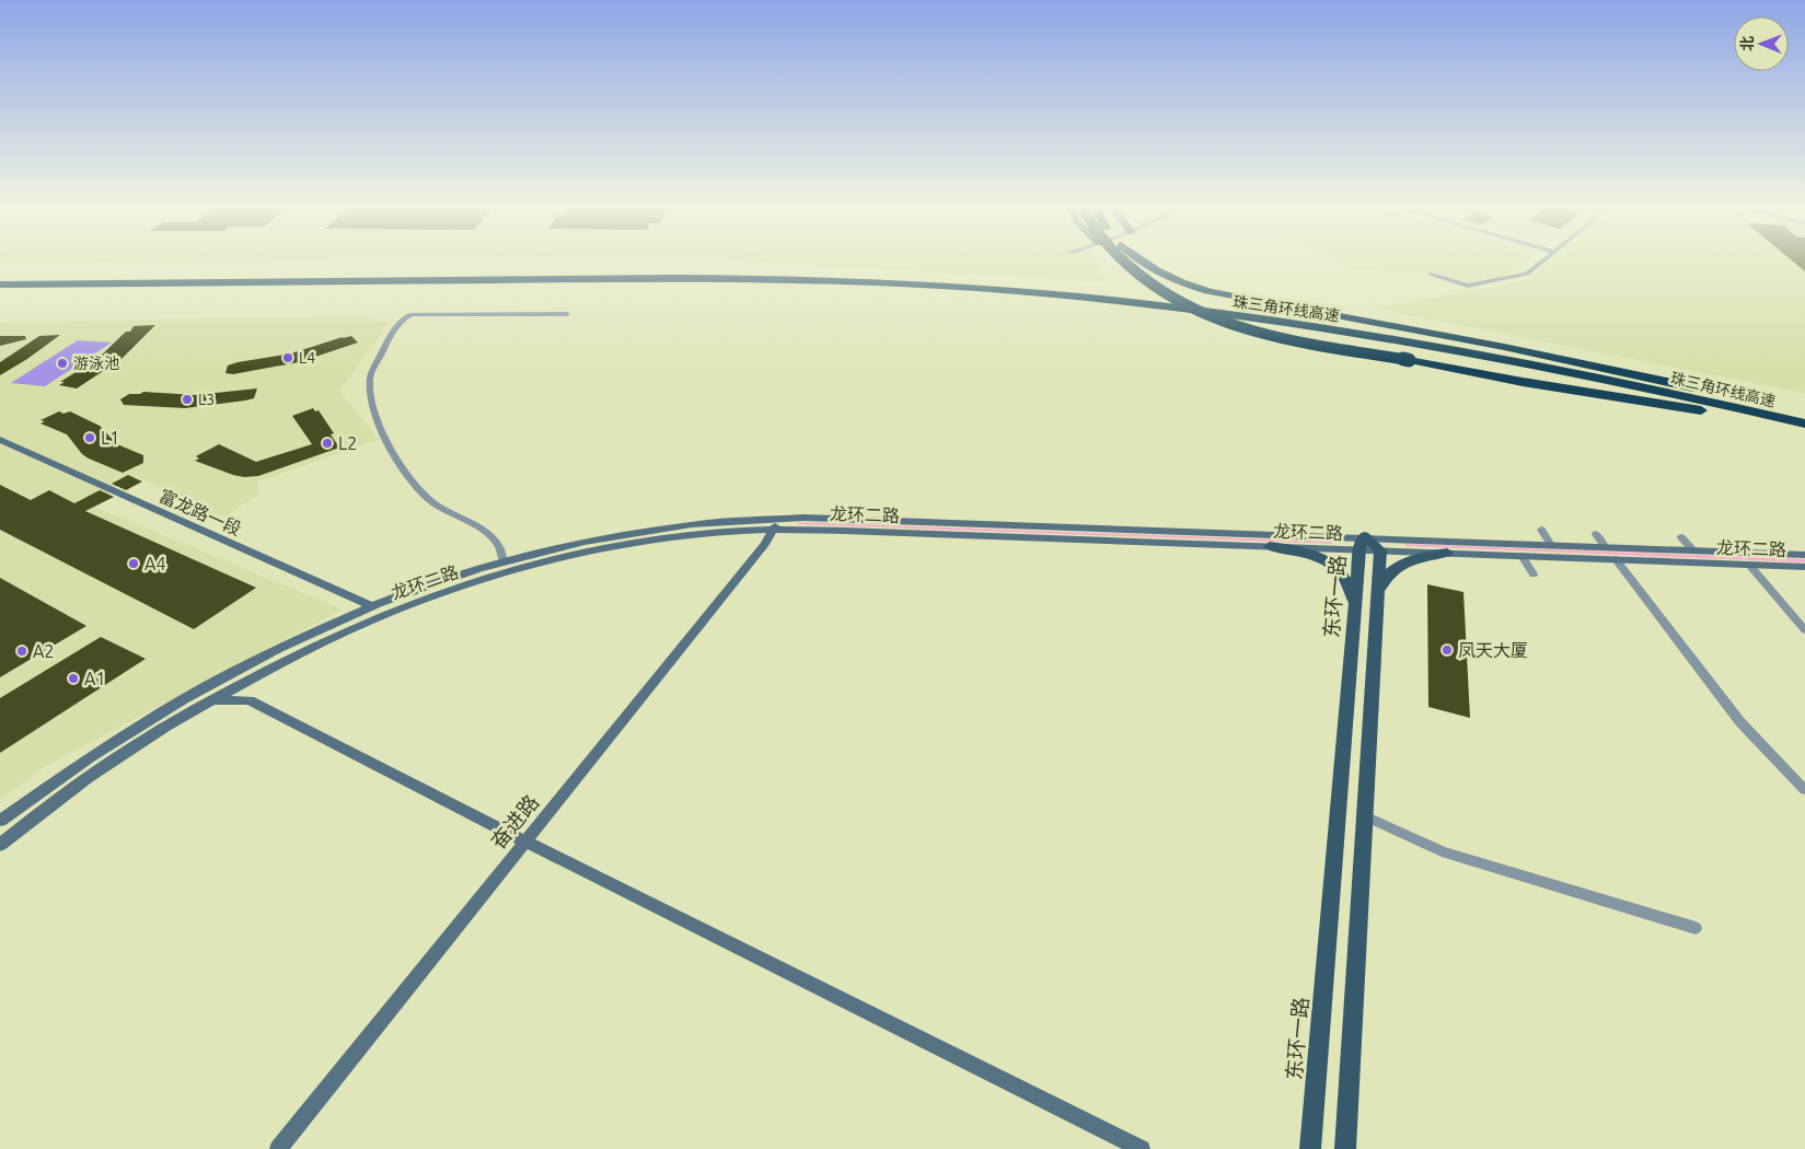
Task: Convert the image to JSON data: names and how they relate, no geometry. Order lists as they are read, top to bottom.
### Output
{
  "streets": {
    "highway": ["珠三角环线高速"],
    "main road": [
      "富龙路一段",
      "龙环二路",
      "东环一路",
      "奋进路"
    ]
  },
  "crossings": [
    ["富龙路一段", "龙环二路"],
    ["龙环二路", "东环一路"],
    ["龙环二路", "奋进路"]
  ],
  "places": [
    "L4",
    "游泳池",
    "L3",
    "L1",
    "L2",
    "A4",
    "凤天大厦",
    "A2",
    "A1"
  ],
  "north": "left"
}
